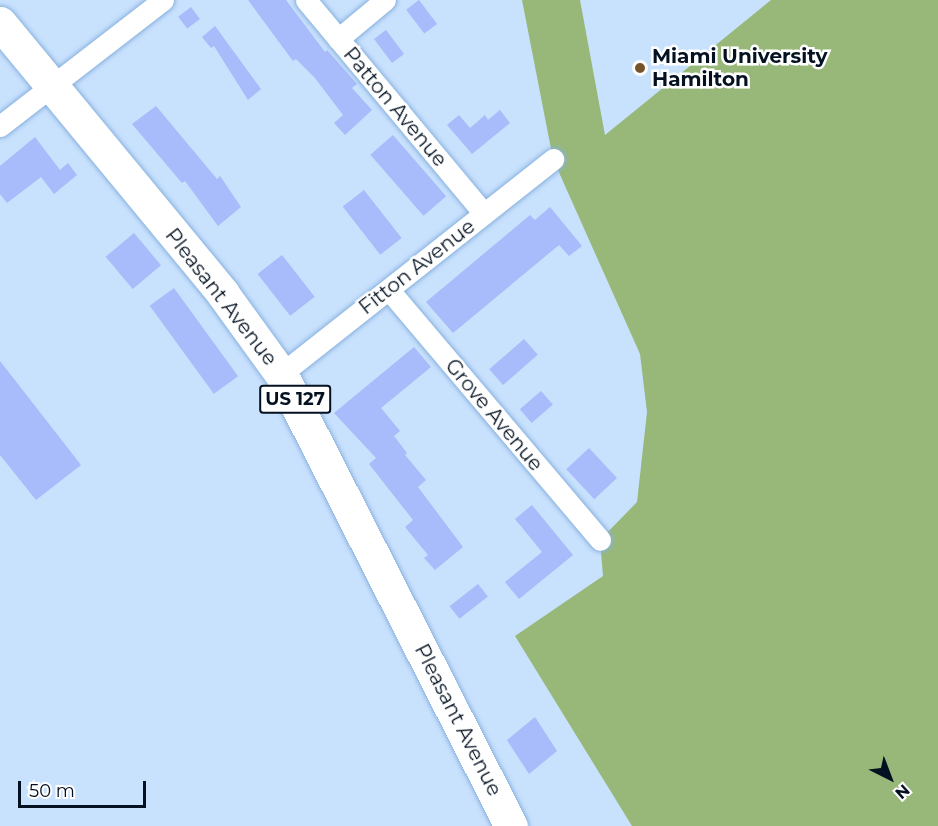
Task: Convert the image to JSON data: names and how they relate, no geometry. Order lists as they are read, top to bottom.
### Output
{
  "streets": {
    "main road": ["Pleasant Avenue", "US 127"],
    "street": ["Patton Avenue", "Fitton Avenue", "Grove Avenue"]
  },
  "crossings": [
    ["Patton Avenue", "Fitton Avenue"],
    ["Fitton Avenue", "Pleasant Avenue"],
    ["Fitton Avenue", "Grove Avenue"]
  ],
  "places": ["Miami University Hamilton"],
  "scale_bar": "50 m",
  "north": "bottom right"
}
